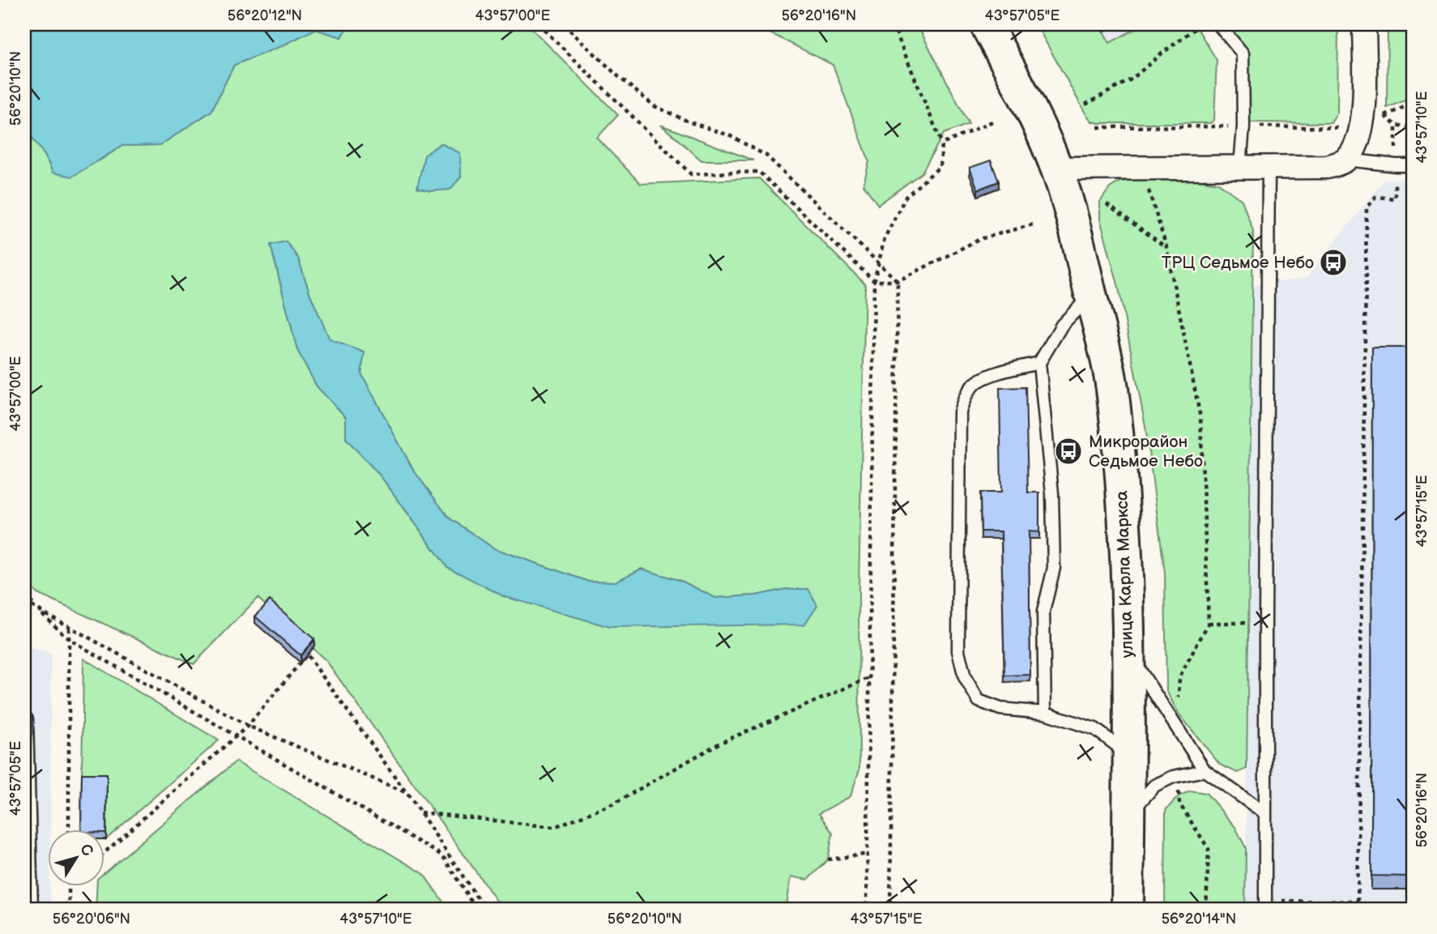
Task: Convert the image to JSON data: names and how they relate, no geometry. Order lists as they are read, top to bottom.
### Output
{
  "streets": {
    "main road": ["улица Карла Маркса"]
  },
  "places": {
    "bus stop": ["ТРЦ Седьмое Небо", "Микрорайон Седьмое Небо"]
  },
  "north": "top right",
  "coordinates": [
    "56°20'12\"N",
    "43°57'00\"E",
    "56°20'16\"N",
    "43°57'05\"E",
    "56°20'10\"N",
    "43°57'10\"E",
    "43°57'15\"E",
    "56°20'06\"N",
    "56°20'14\"N"
  ]
}
